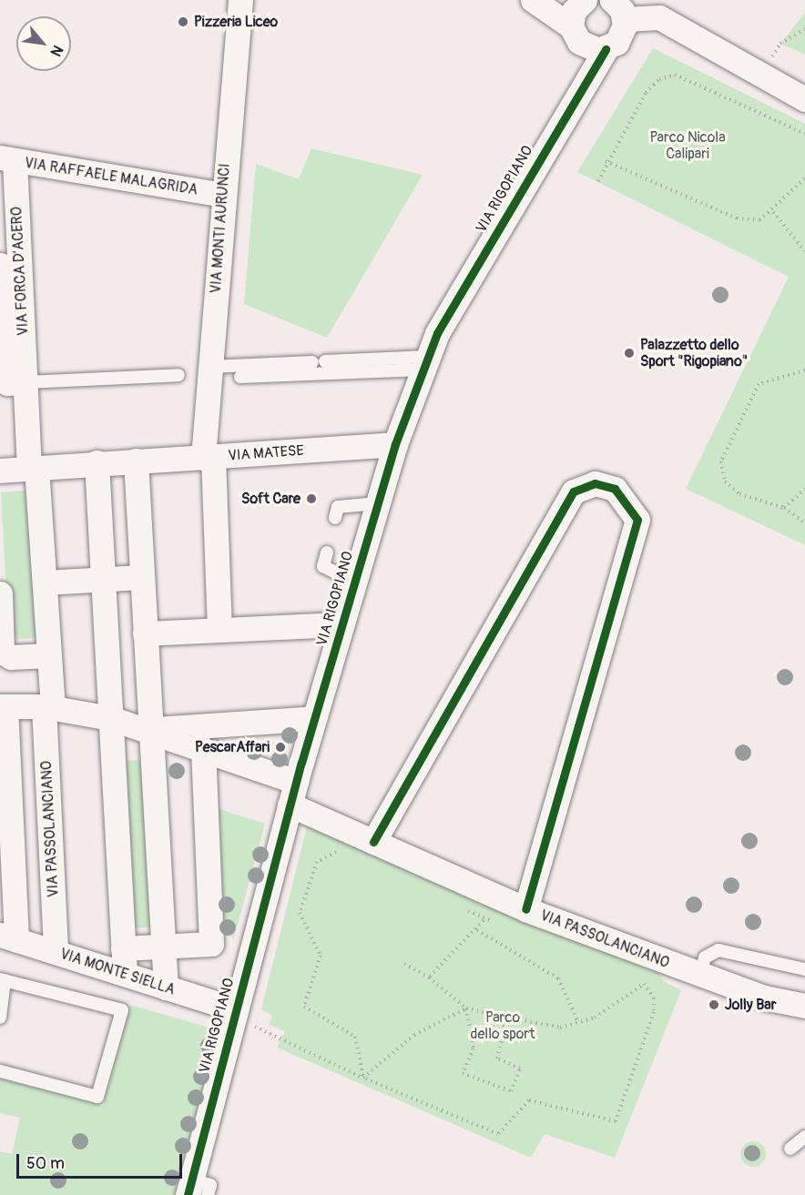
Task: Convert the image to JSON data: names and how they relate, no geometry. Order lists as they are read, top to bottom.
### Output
{
  "streets": {
    "street": [
      "VIA RAFFAELE MALAGRIDA",
      "VIA RIGOPIANO",
      "VIA MONTI AURUNCI",
      "VIA FORCA D'ACERO",
      "VIA MATESE",
      "VIA PASSOLANCIANO",
      "VIA MONTE SIELLA"
    ]
  },
  "crossings": [
    ["VIA RAFFAELE MALAGRIDA", "VIA MONTI AURUNCI"],
    ["VIA RAFFAELE MALAGRIDA", "VIA FORCA D'ACERO"],
    ["VIA RIGOPIANO", "VIA MATESE"],
    ["VIA RIGOPIANO", "VIA PASSOLANCIANO"],
    ["VIA RIGOPIANO", "VIA MONTE SIELLA"],
    ["VIA MONTI AURUNCI", "VIA MATESE"],
    ["VIA FORCA D'ACERO", "VIA MATESE"],
    ["VIA PASSOLANCIANO", "VIA MONTE SIELLA"]
  ],
  "parks": ["Parco Nicola Calipari", "Parco dello sport"],
  "places": [
    "Pizzeria Liceo",
    "Palazzetto dello Sport \"Rigopiano\"",
    "Soft Care",
    "PescarAffari",
    "Jolly Bar"
  ],
  "scale_bar": "50 m",
  "north": "bottom right"
}
